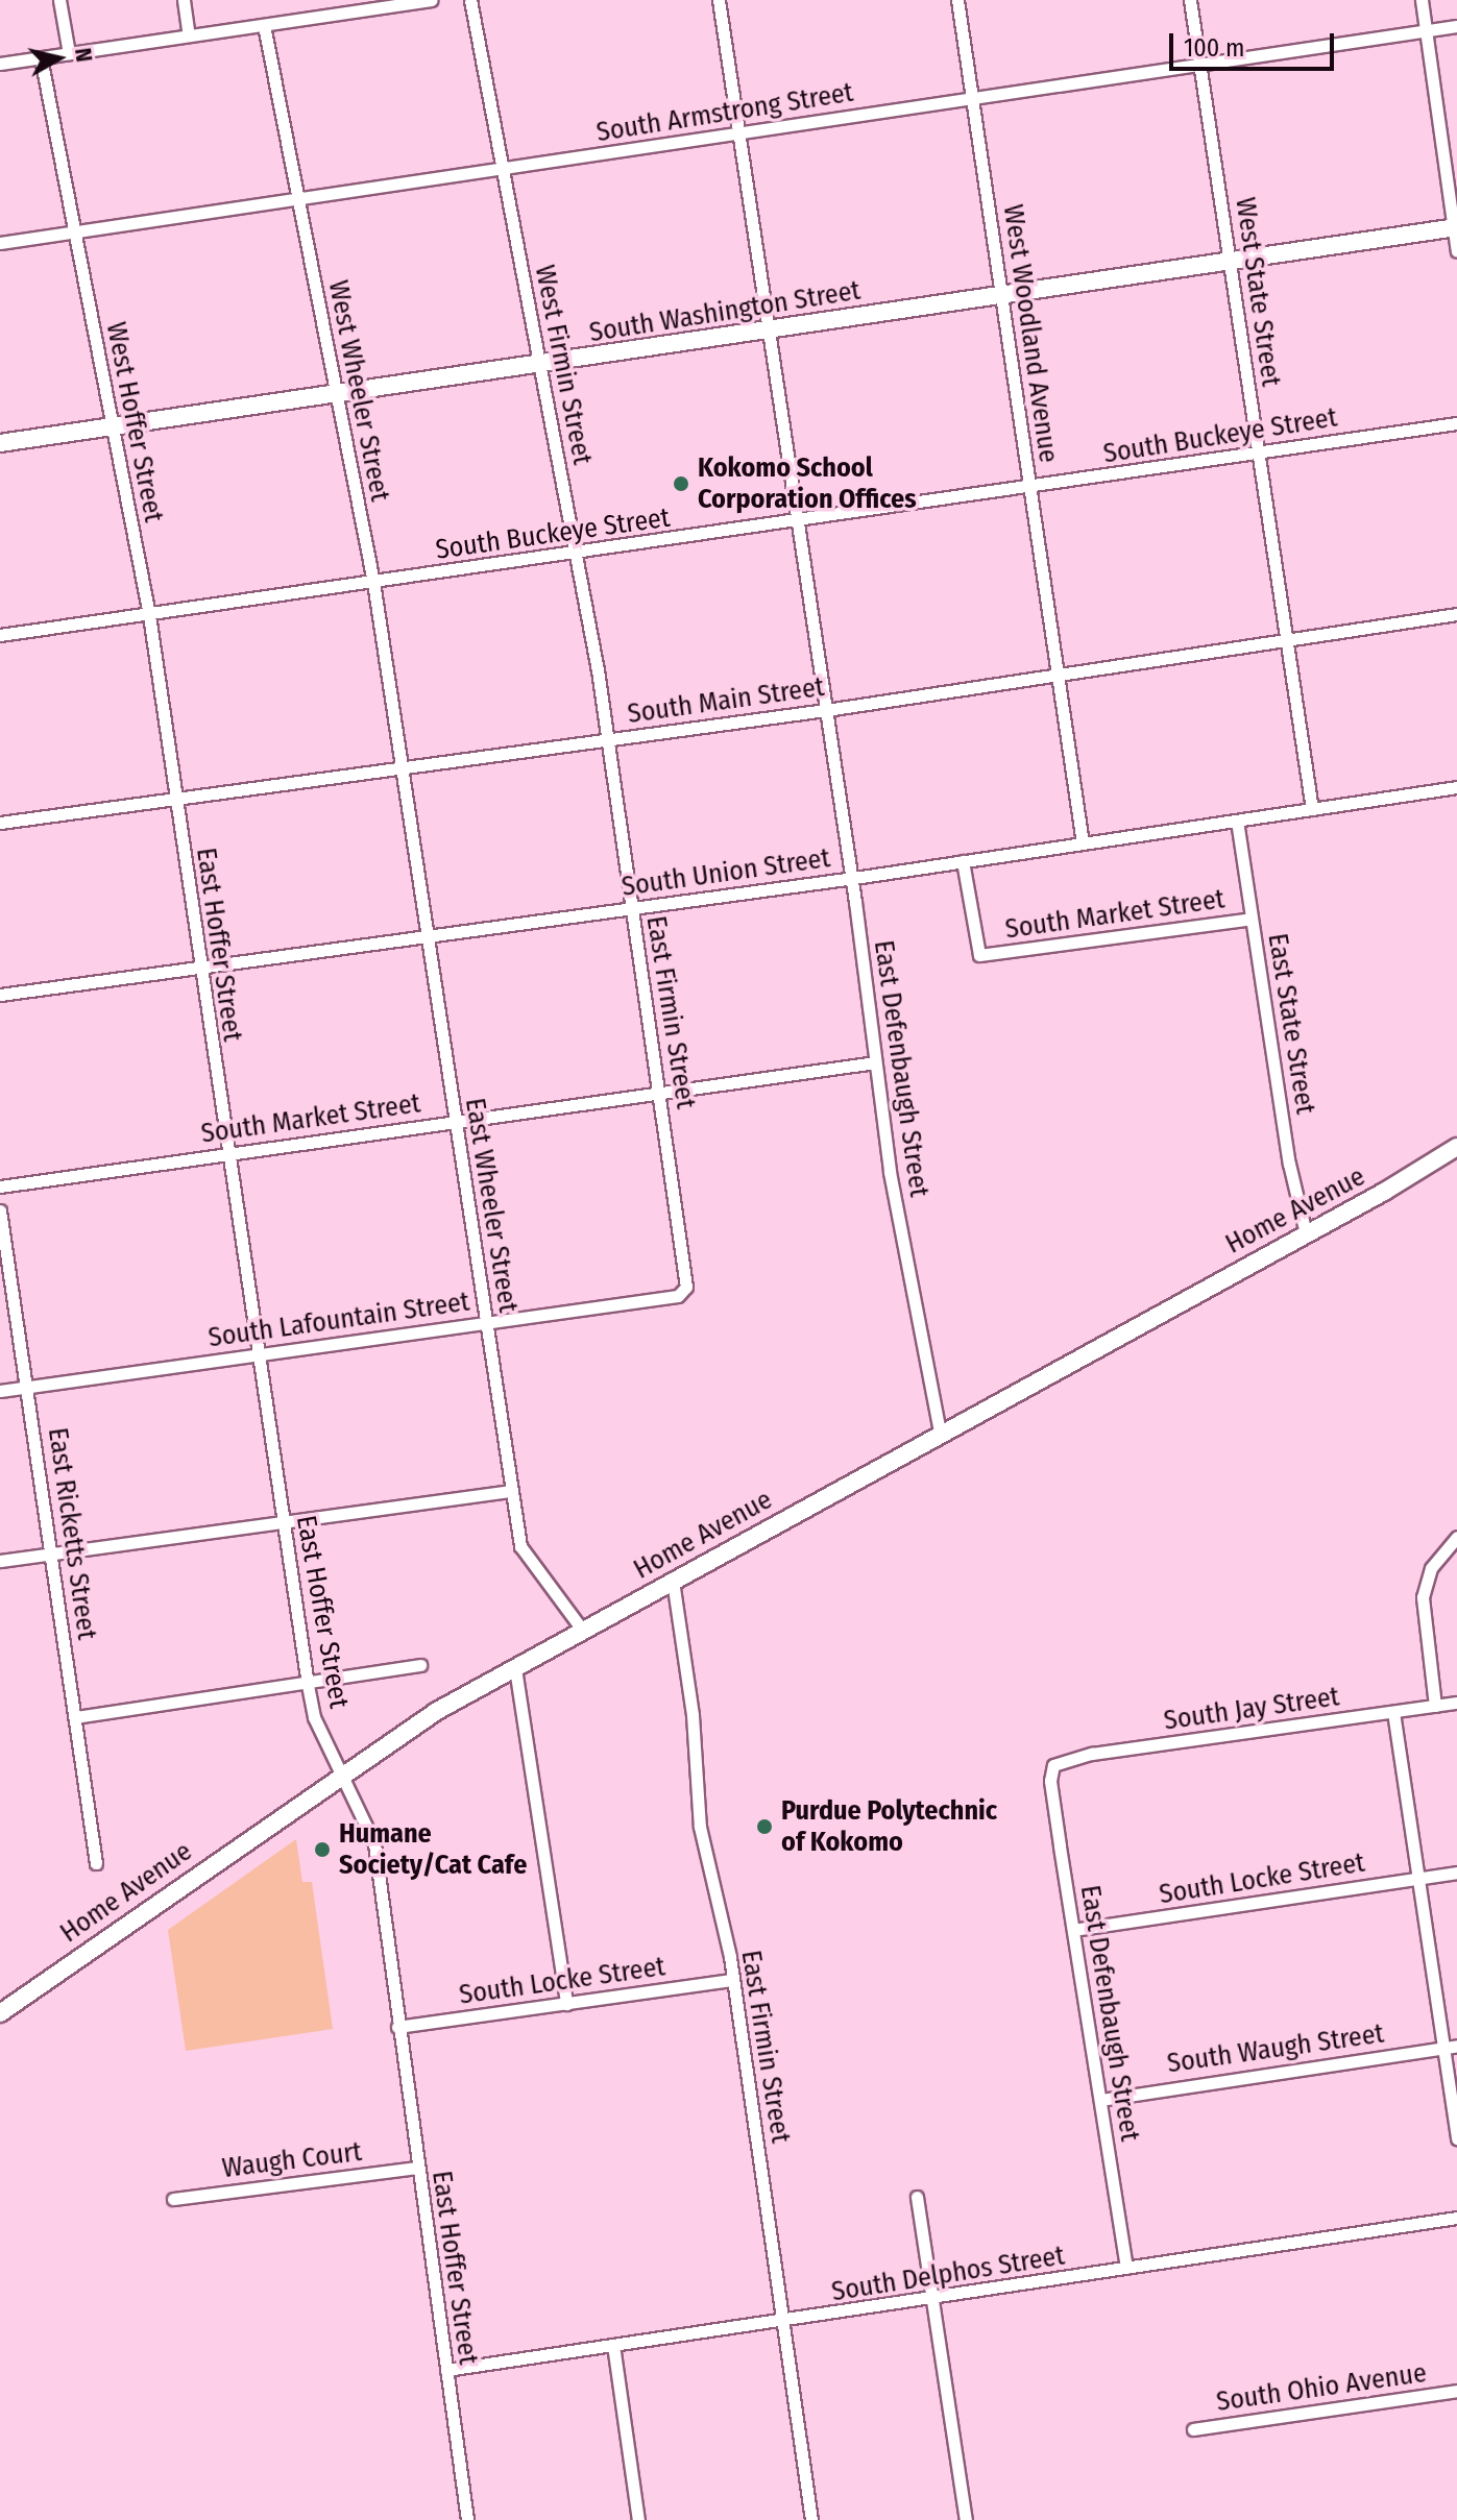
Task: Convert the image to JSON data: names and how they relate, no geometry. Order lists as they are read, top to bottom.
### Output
{
  "streets": {
    "main road": ["South Washington Street", "Home Avenue"],
    "street": [
      "South Armstrong Street",
      "West State Street",
      "West Woodland Avenue",
      "West Firmin Street",
      "West Wheeler Street",
      "West Hoffer Street",
      "South Buckeye Street",
      "South Main Street",
      "South Union Street",
      "South Market Street",
      "East Hoffer Street",
      "East Firmin Street",
      "East State Street",
      "East Defenbaugh Street",
      "East Wheeler Street",
      "South Lafountain Street",
      "East Ricketts Street",
      "South Jay Street",
      "South Locke Street",
      "South Waugh Street",
      "Waugh Court",
      "South Delphos Street",
      "South Ohio Avenue"
    ]
  },
  "crossings": [
    ["South Armstrong Street", "West State Street"],
    ["South Armstrong Street", "West Woodland Avenue"],
    ["South Armstrong Street", "West Firmin Street"],
    ["South Armstrong Street", "West Wheeler Street"],
    ["South Armstrong Street", "West Hoffer Street"],
    ["South Armstrong Street", "East Defenbaugh Street"],
    ["West State Street", "South Washington Street"],
    ["West State Street", "South Buckeye Street"],
    ["West State Street", "South Main Street"],
    ["South Washington Street", "West Woodland Avenue"],
    ["South Washington Street", "West Firmin Street"],
    ["South Washington Street", "West Wheeler Street"],
    ["South Washington Street", "West Hoffer Street"],
    ["South Washington Street", "East Defenbaugh Street"],
    ["West Woodland Avenue", "South Buckeye Street"],
    ["West Woodland Avenue", "South Main Street"],
    ["West Woodland Avenue", "South Union Street"],
    ["West Firmin Street", "South Buckeye Street"],
    ["West Firmin Street", "South Main Street"],
    ["West Firmin Street", "East Firmin Street"],
    ["West Wheeler Street", "South Buckeye Street"],
    ["West Wheeler Street", "South Main Street"],
    ["West Wheeler Street", "East Wheeler Street"],
    ["West Hoffer Street", "South Buckeye Street"],
    ["West Hoffer Street", "South Main Street"],
    ["West Hoffer Street", "East Hoffer Street"],
    ["South Buckeye Street", "East Defenbaugh Street"],
    ["South Main Street", "East Hoffer Street"],
    ["South Main Street", "East Firmin Street"],
    ["South Main Street", "East Defenbaugh Street"],
    ["South Main Street", "East Wheeler Street"],
    ["South Union Street", "South Market Street"],
    ["South Union Street", "East Hoffer Street"],
    ["South Union Street", "East Firmin Street"],
    ["South Union Street", "East State Street"],
    ["South Union Street", "East Defenbaugh Street"],
    ["South Union Street", "East Wheeler Street"],
    ["South Market Street", "East Hoffer Street"],
    ["South Market Street", "East Firmin Street"],
    ["South Market Street", "East State Street"],
    ["South Market Street", "East Defenbaugh Street"],
    ["South Market Street", "East Wheeler Street"],
    ["East Hoffer Street", "Home Avenue"],
    ["East Hoffer Street", "South Lafountain Street"],
    ["East Hoffer Street", "South Locke Street"],
    ["East Hoffer Street", "Waugh Court"],
    ["East Hoffer Street", "South Delphos Street"],
    ["East Firmin Street", "Home Avenue"],
    ["East Firmin Street", "South Lafountain Street"],
    ["East Firmin Street", "South Locke Street"],
    ["East Firmin Street", "South Delphos Street"],
    ["East State Street", "Home Avenue"],
    ["East Defenbaugh Street", "Home Avenue"],
    ["East Defenbaugh Street", "South Jay Street"],
    ["East Defenbaugh Street", "South Locke Street"],
    ["East Defenbaugh Street", "South Waugh Street"],
    ["East Defenbaugh Street", "South Delphos Street"],
    ["East Wheeler Street", "Home Avenue"],
    ["East Wheeler Street", "South Lafountain Street"],
    ["South Lafountain Street", "East Ricketts Street"]
  ],
  "places": ["Kokomo School Corporation Offices", "Purdue Polytechnic of Kokomo", "Humane Society/Cat Cafe"],
  "scale_bar": "100 m",
  "north": "right"
}
